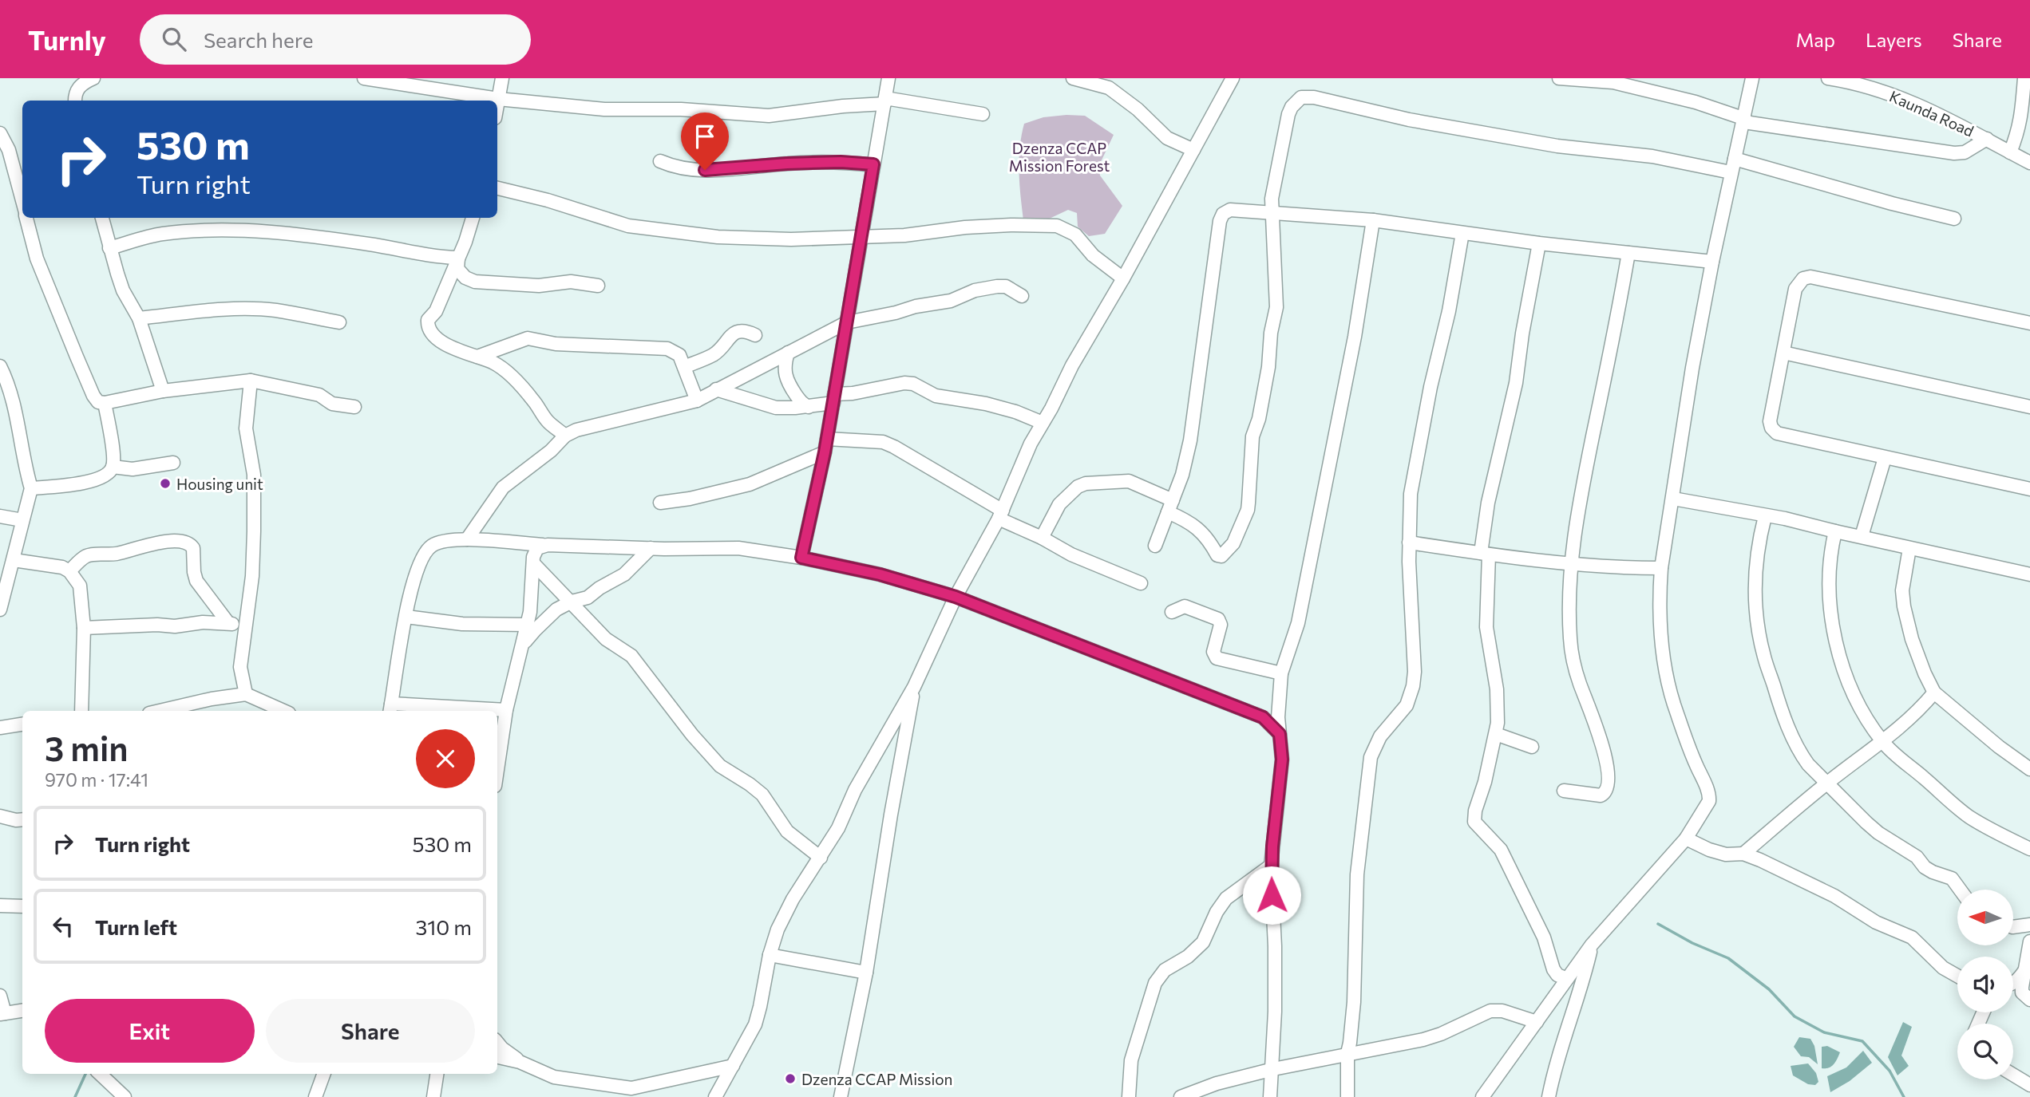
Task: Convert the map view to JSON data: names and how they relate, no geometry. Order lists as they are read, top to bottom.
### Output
{
  "streets": {
    "street": ["Kaunda Road"]
  },
  "parks": ["Dzenza CCAP Mission Forest"],
  "places": ["Housing unit", "Dzenza CCAP Mission"],
  "north": "left",
  "page": {
    "header": "Turnly",
    "search": "Search here",
    "nav": ["Map", "Layers", "Share"],
    "turn": ["530 m", "Turn right"],
    "heading": ["3 min", "970 m · 17:41"],
    "list": [
      {
        "name": "Turn right",
        "value": "530 m"
      },
      {
        "name": "Turn left",
        "value": "310 m"
      }
    ],
    "buttons": ["Exit", "Share"]
  }
}
